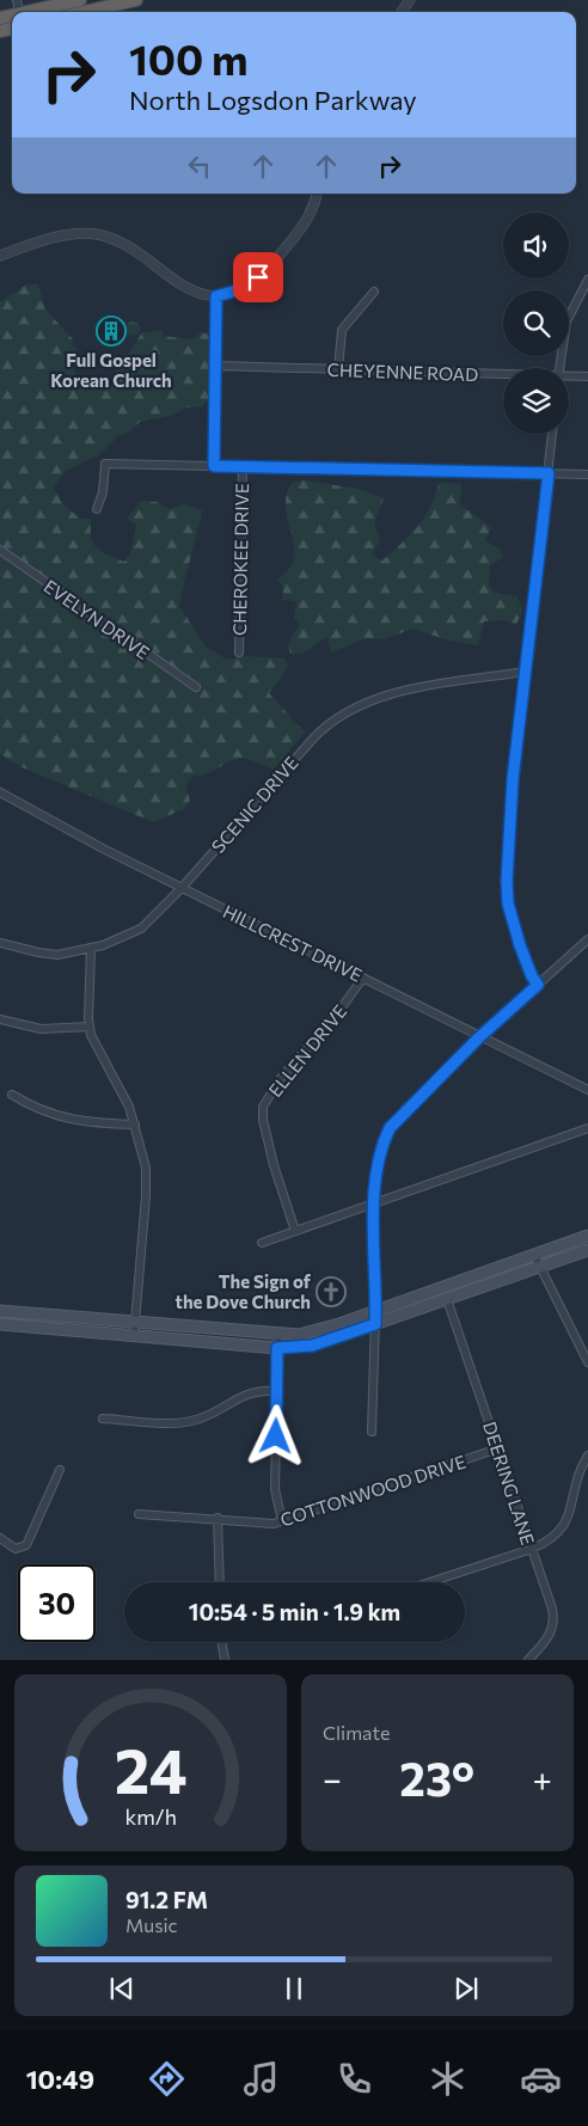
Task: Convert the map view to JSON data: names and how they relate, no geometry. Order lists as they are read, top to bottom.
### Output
{
  "streets": {
    "street": [
      "CHEYENNE ROAD",
      "CHEROKEE DRIVE",
      "EVELYN DRIVE",
      "SCENIC DRIVE",
      "HILLCREST DRIVE",
      "ELLEN DRIVE",
      "DEERING LANE",
      "COTTONWOOD DRIVE"
    ]
  },
  "crossings": [
    ["SCENIC DRIVE", "HILLCREST DRIVE"],
    ["HILLCREST DRIVE", "ELLEN DRIVE"],
    ["DEERING LANE", "COTTONWOOD DRIVE"]
  ],
  "places": {
    "building": ["Full Gospel Korean Church"],
    "church": ["The Sign of the Dove Church"]
  },
  "page": {
    "turn": ["100 m", "North Logsdon Parkway"],
    "limit": "30",
    "trip": "10:54 · 5 min · 1.9 km",
    "tile": "Climate",
    "heat": ["−", "23°", "+"],
    "song": ["91.2 FM", "Music"],
    "tabs": "10:49",
    "gauge": ["24", "km/h"]
  }
}
